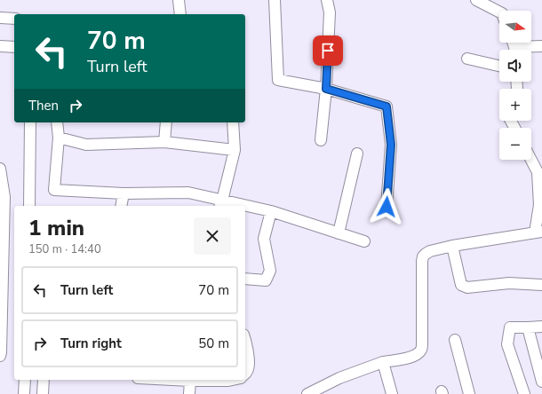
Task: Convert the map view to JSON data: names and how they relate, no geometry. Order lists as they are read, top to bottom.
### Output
{
  "north": "right",
  "page": {
    "map_buttons": ["+", "−"],
    "turn": ["70 m", "Turn left"],
    "then": "Then",
    "heading": ["1 min", "150 m · 14:40"],
    "list": [
      {
        "name": "Turn left",
        "value": "70 m"
      },
      {
        "name": "Turn right",
        "value": "50 m"
      }
    ]
  }
}
